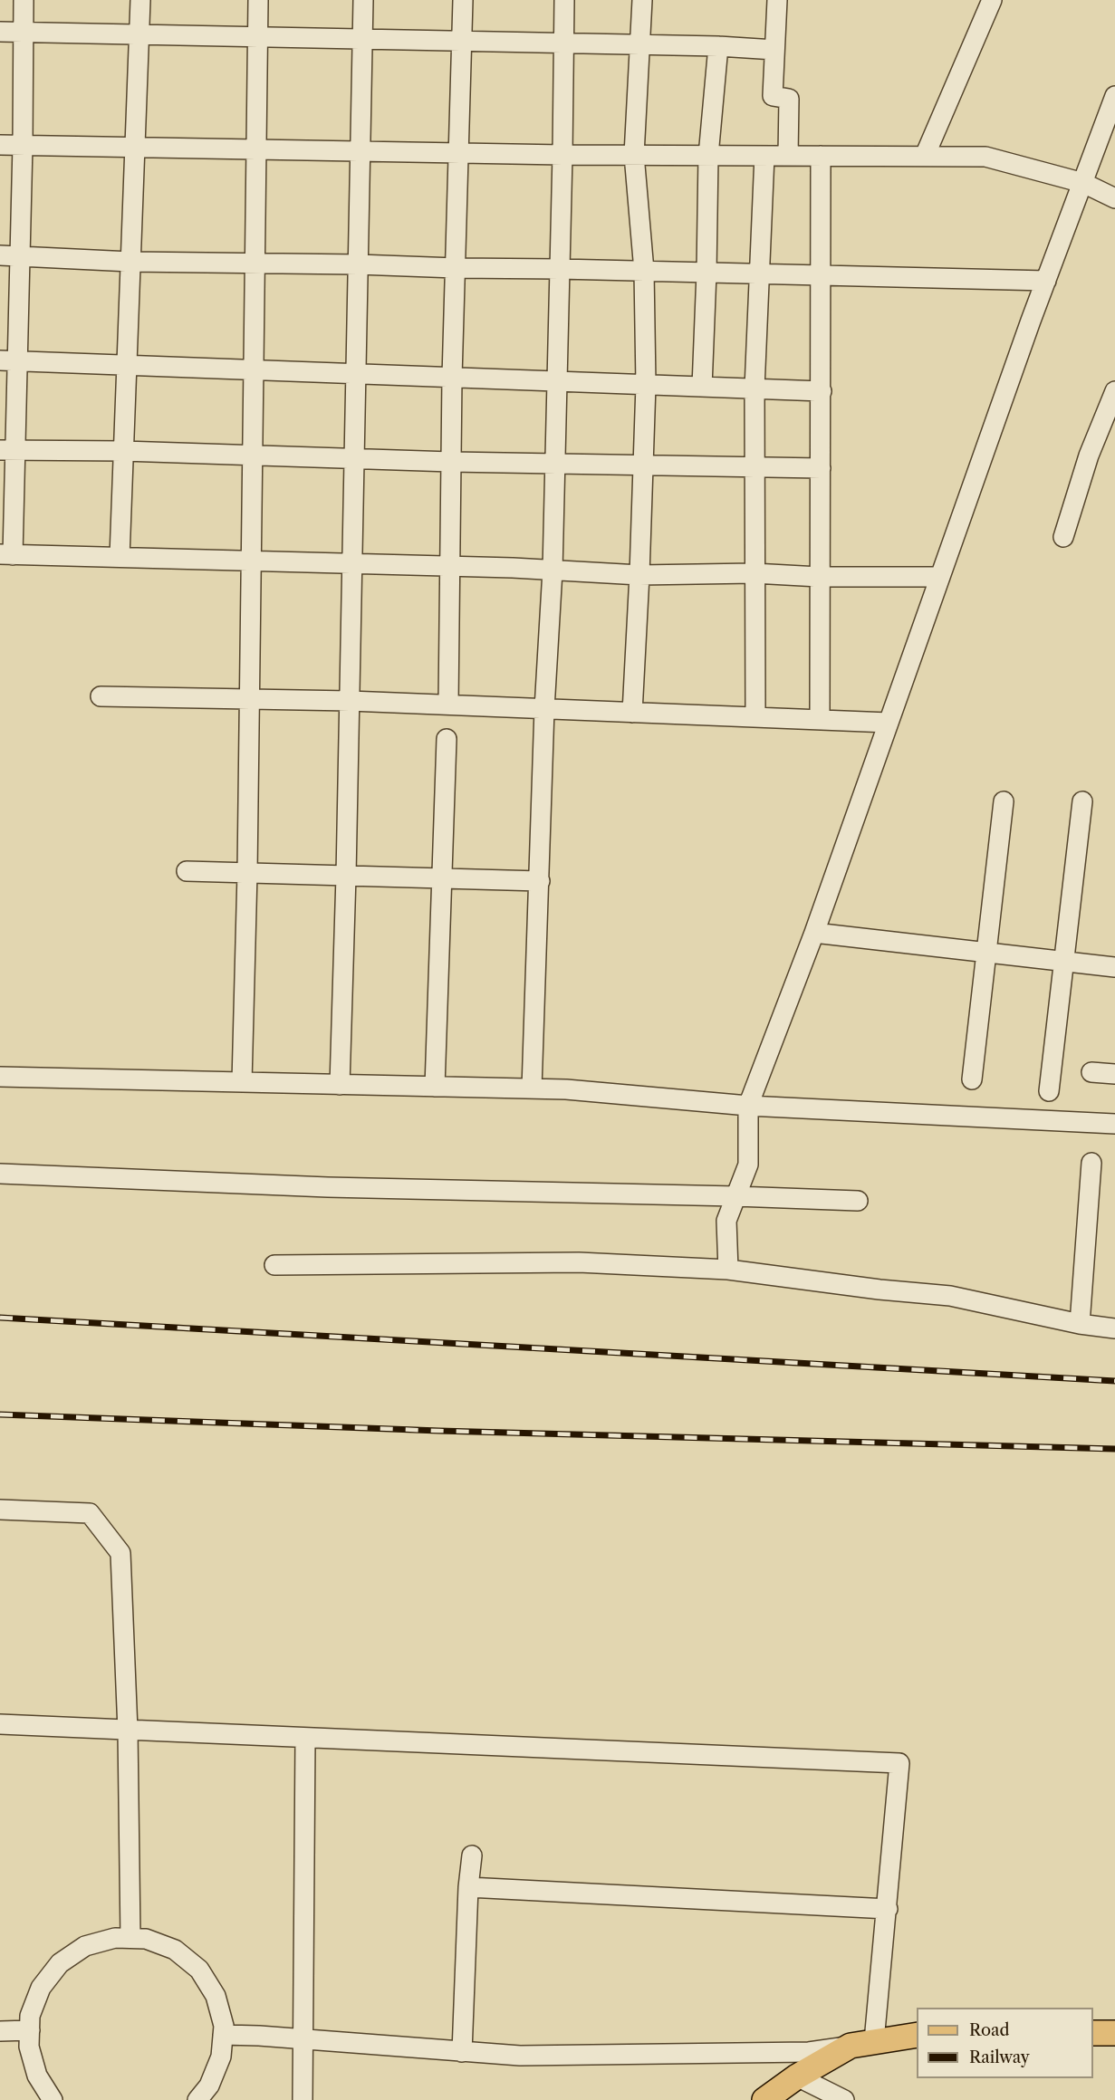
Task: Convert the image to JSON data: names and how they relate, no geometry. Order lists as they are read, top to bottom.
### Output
{
  "legend": ["Road", "Railway"]
}
